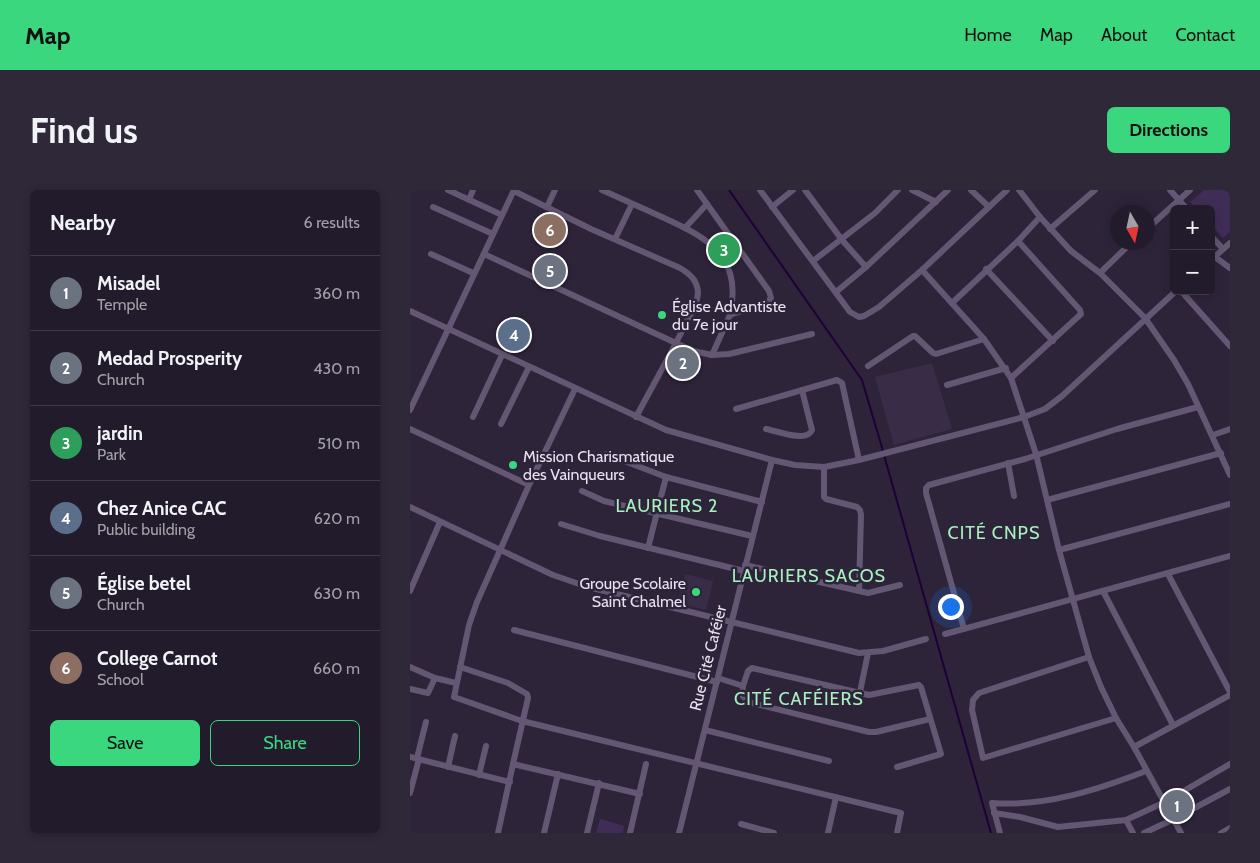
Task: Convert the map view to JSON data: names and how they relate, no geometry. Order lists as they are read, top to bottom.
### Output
{
  "streets": {
    "street": ["Rue Cité Caféier"]
  },
  "districts": [
    "LAURIERS 2",
    "CITÉ CNPS",
    "LAURIERS SACOS",
    "CITÉ CAFÉIERS"
  ],
  "places": ["Église Advantiste du 7e jour", "Mission Charismatique des Vainqueurs", "Groupe Scolaire Saint Chalmel"],
  "north": "bottom",
  "page": {
    "header": "Map",
    "nav": [
      "Home",
      "Map",
      "About",
      "Contact"
    ],
    "buttons": [
      "Directions",
      ["Save", "Share"]
    ],
    "title": "Find us",
    "heading": ["Nearby", "6 results"],
    "map_buttons": ["+", "−"],
    "pins": [
      "6",
      "3",
      "5",
      "4",
      "2",
      "1"
    ],
    "list": [
      {
        "mark": "1",
        "name": "Misadel",
        "note": "Temple",
        "value": "360 m"
      },
      {
        "mark": "2",
        "name": "Medad Prosperity",
        "note": "Church",
        "value": "430 m"
      },
      {
        "mark": "3",
        "name": "jardin",
        "note": "Park",
        "value": "510 m"
      },
      {
        "mark": "4",
        "name": "Chez Anice CAC",
        "note": "Public building",
        "value": "620 m"
      },
      {
        "mark": "5",
        "name": "Église betel",
        "note": "Church",
        "value": "630 m"
      },
      {
        "mark": "6",
        "name": "College Carnot",
        "note": "School",
        "value": "660 m"
      }
    ]
  }
}
